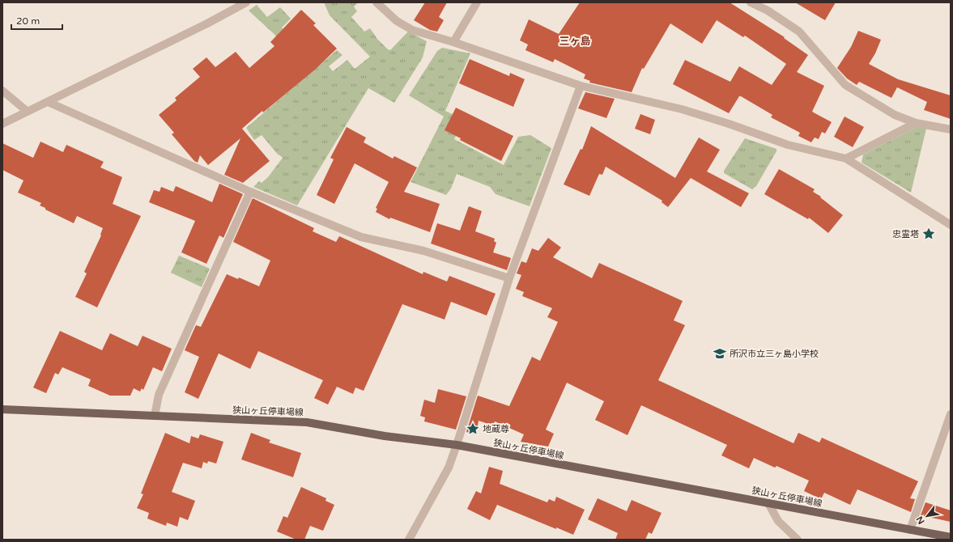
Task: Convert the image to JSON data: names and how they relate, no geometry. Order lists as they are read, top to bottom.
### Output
{
  "streets": {
    "main road": ["狭山ヶ丘停車場線"]
  },
  "districts": ["三ヶ島"],
  "places": {
    "place": ["忠霊塔", "地蔵尊"],
    "school or university": ["所沢市立三ヶ島小学校"]
  },
  "scale_bar": "20 m",
  "north": "bottom left"
}
